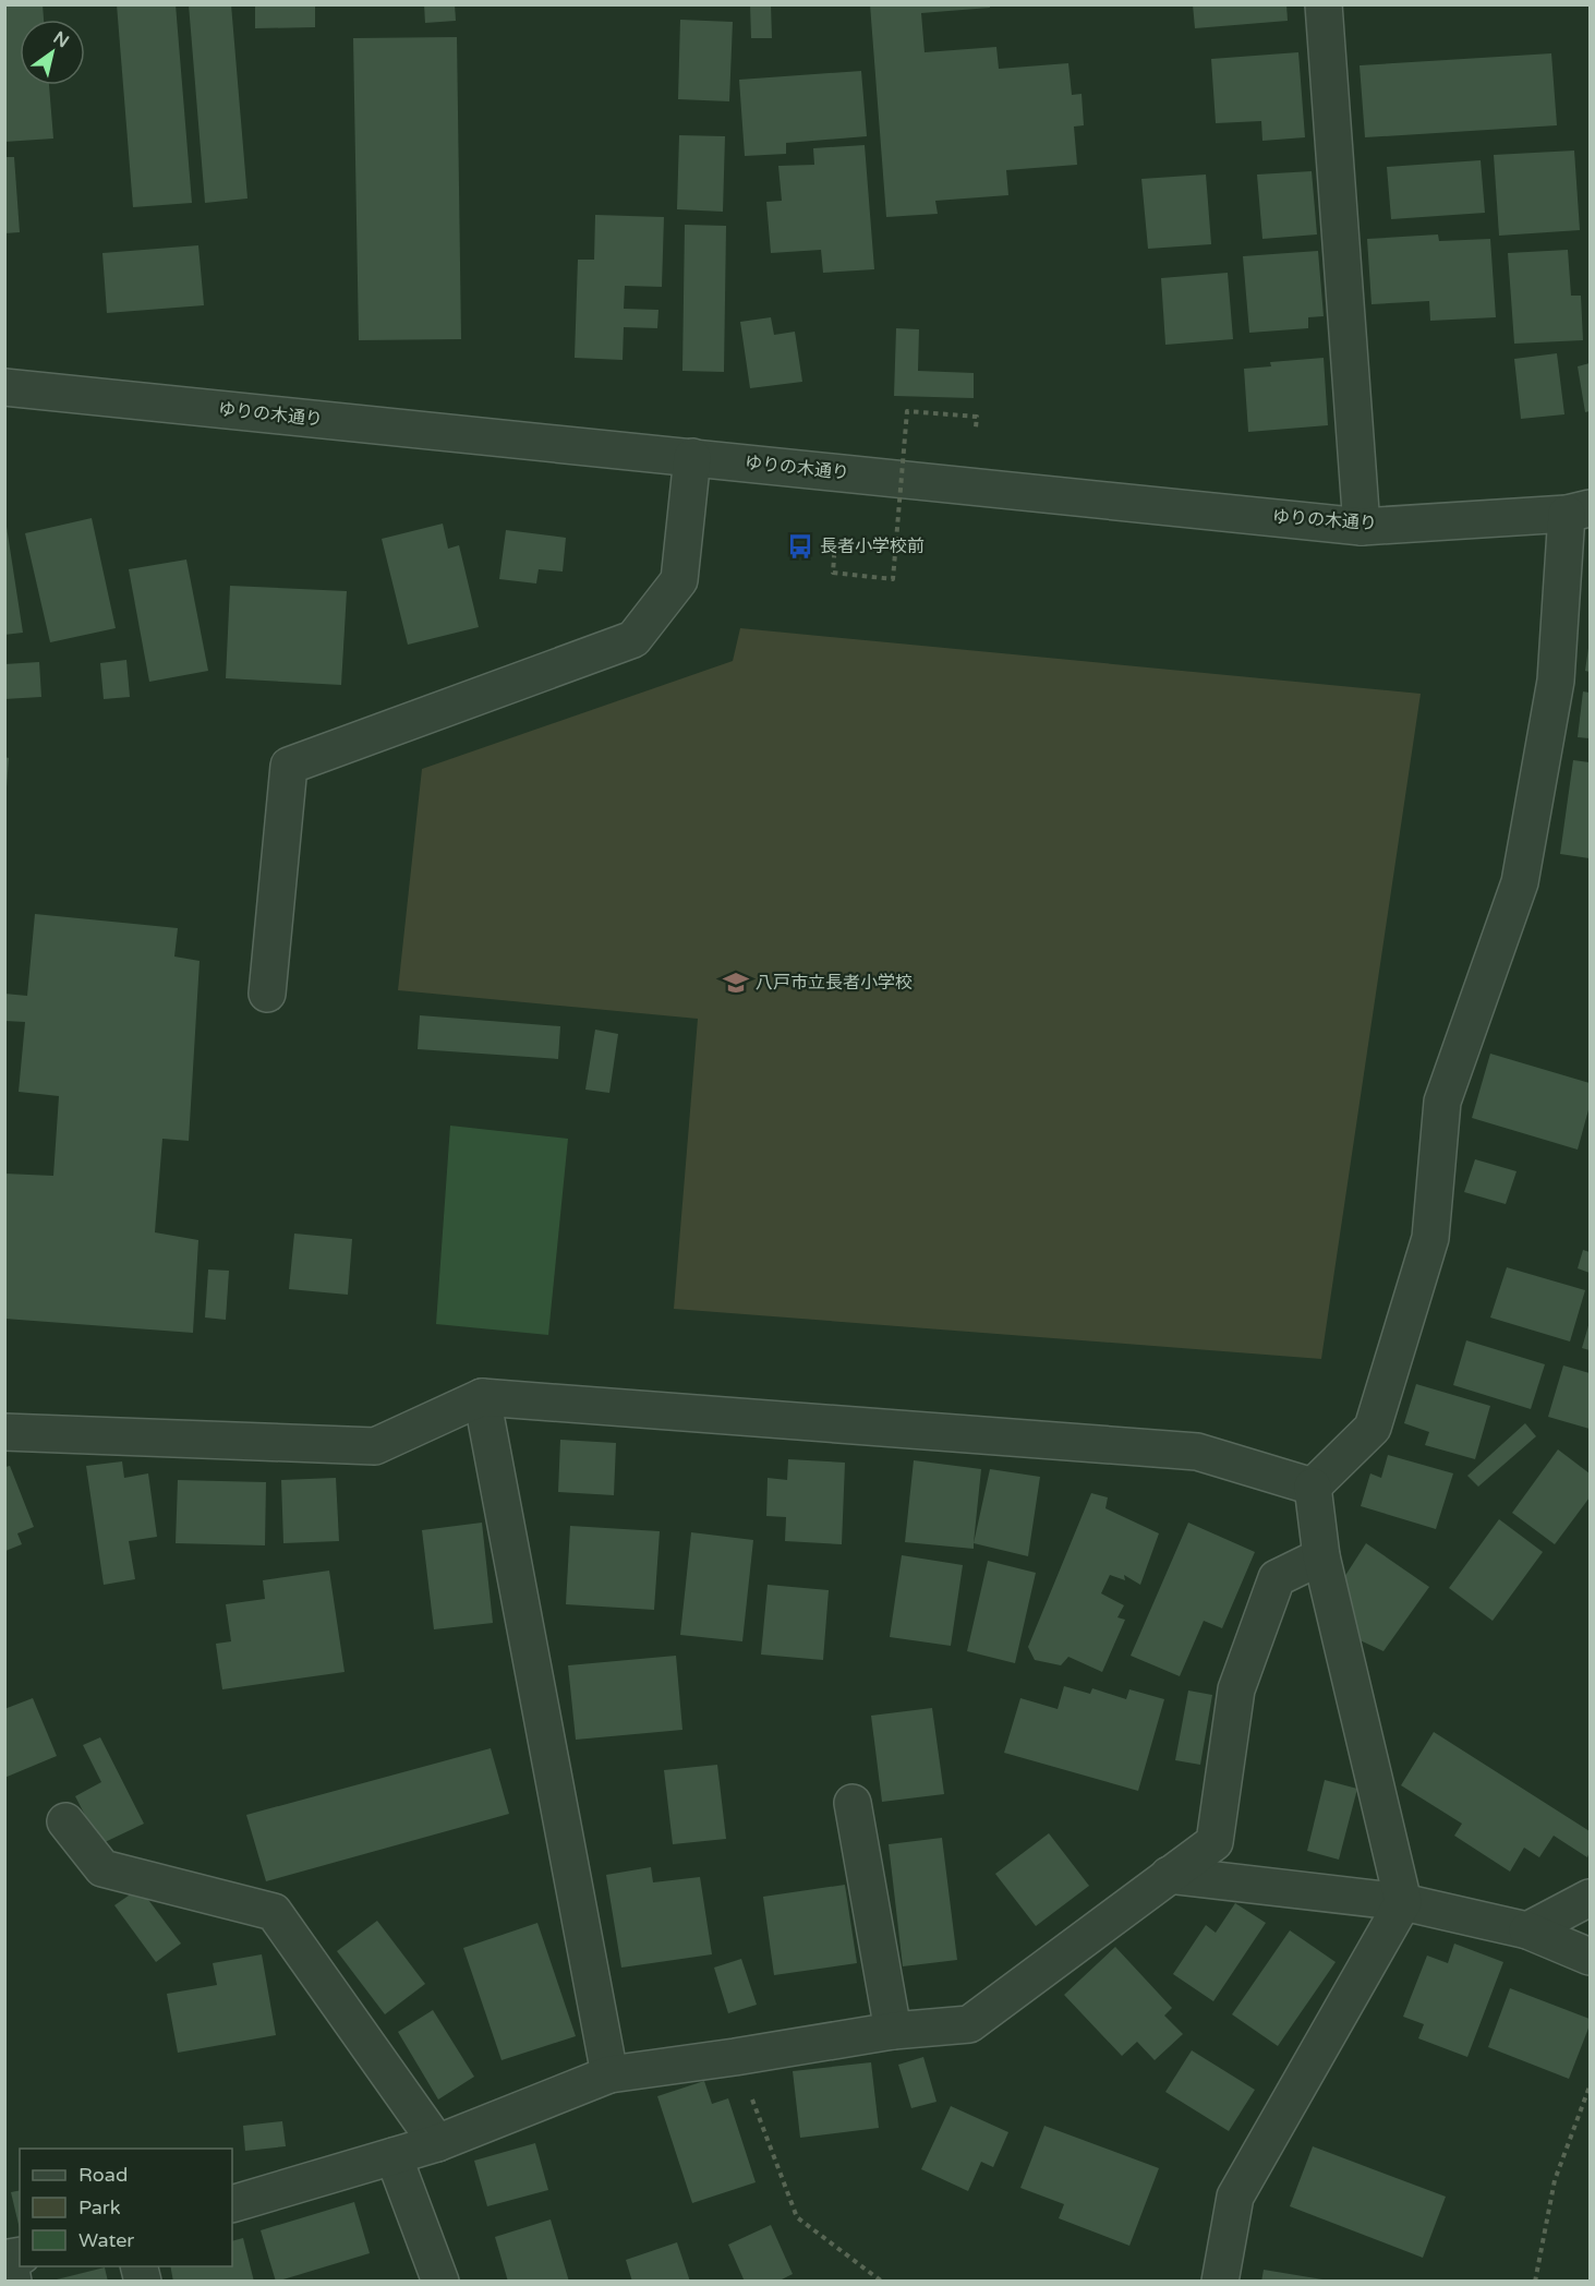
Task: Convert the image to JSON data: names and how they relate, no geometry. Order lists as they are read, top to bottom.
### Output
{
  "streets": {
    "street": ["ゆりの木通り"]
  },
  "places": {
    "bus stop": ["長者小学校前"],
    "school or university": ["八戸市立長者小学校"]
  },
  "legend": ["Road", "Park", "Water"],
  "north": "top right"
}
